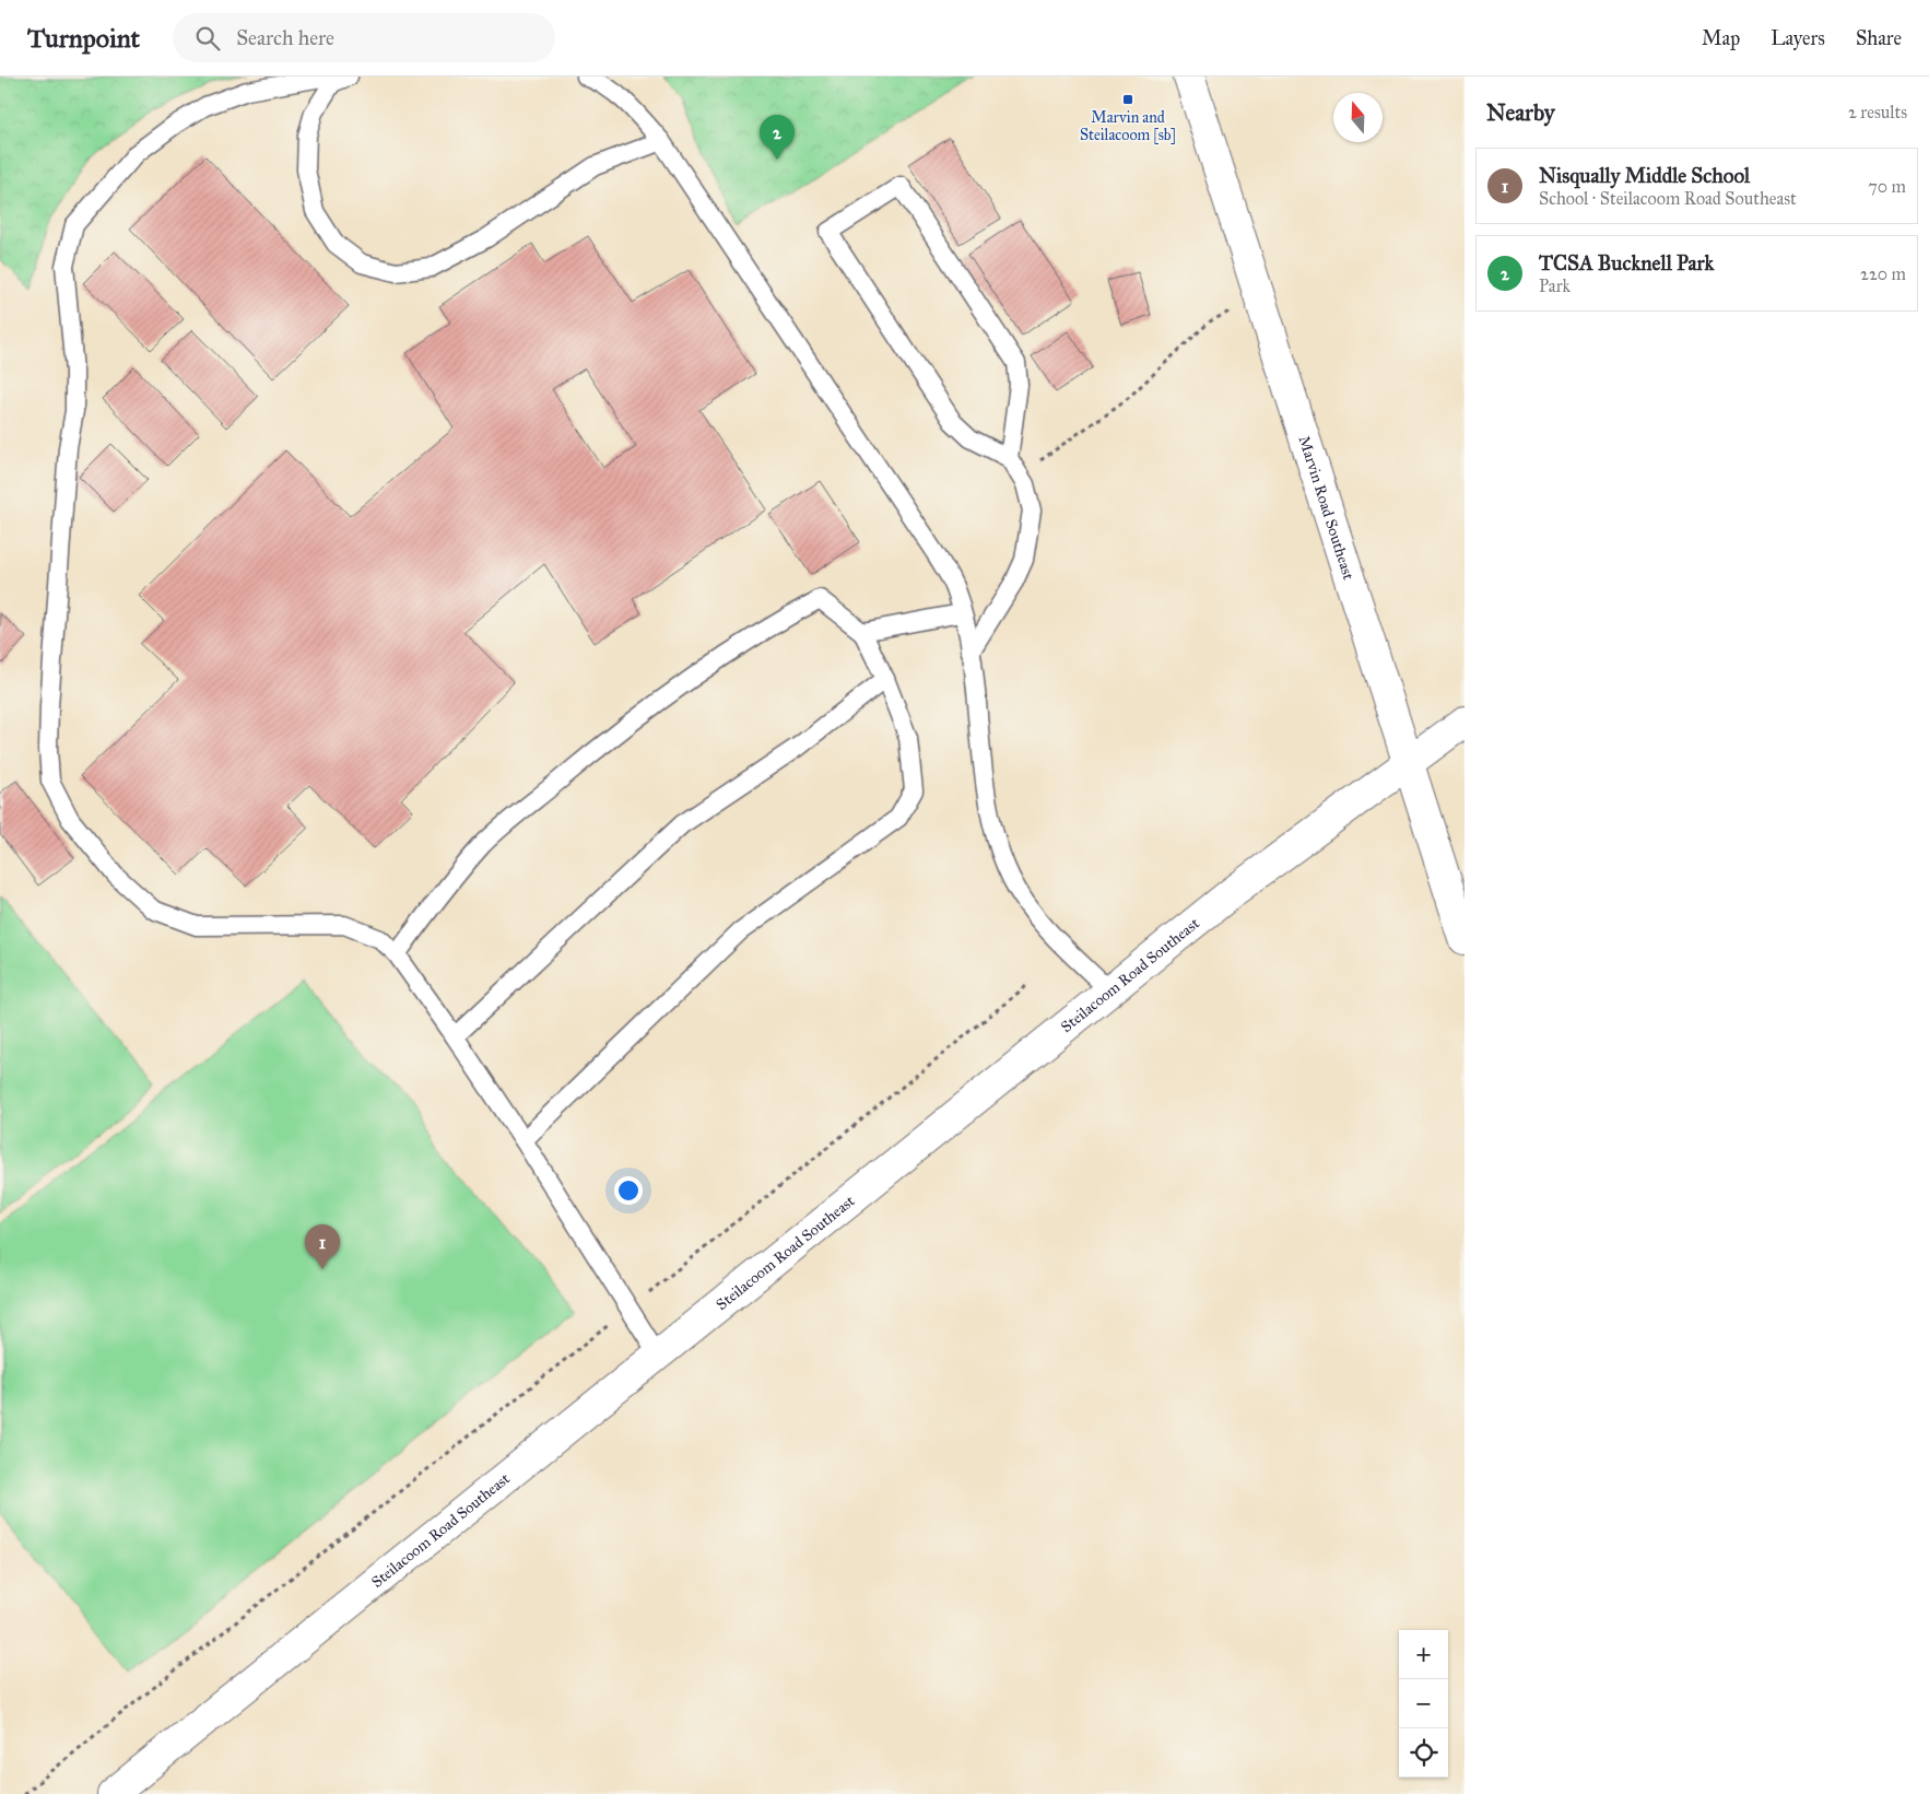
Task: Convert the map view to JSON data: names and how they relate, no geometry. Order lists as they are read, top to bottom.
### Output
{
  "streets": {
    "street": ["Marvin Road Southeast", "Steilacoom Road Southeast"]
  },
  "crossings": [
    ["Marvin Road Southeast", "Steilacoom Road Southeast"]
  ],
  "places": {
    "transit": ["Marvin and Steilacoom [sb]"]
  },
  "north": "top",
  "page": {
    "header": "Turnpoint",
    "search": "Search here",
    "nav": ["Map", "Layers", "Share"],
    "heading": ["Nearby", "2 results"],
    "pins": ["2", "1"],
    "list": [
      {
        "mark": "1",
        "name": "Nisqually Middle School",
        "note": "School · Steilacoom Road Southeast",
        "value": "70 m"
      },
      {
        "mark": "2",
        "name": "TCSA Bucknell Park",
        "note": "Park",
        "value": "220 m"
      }
    ],
    "map_buttons": ["+", "−"]
  }
}
